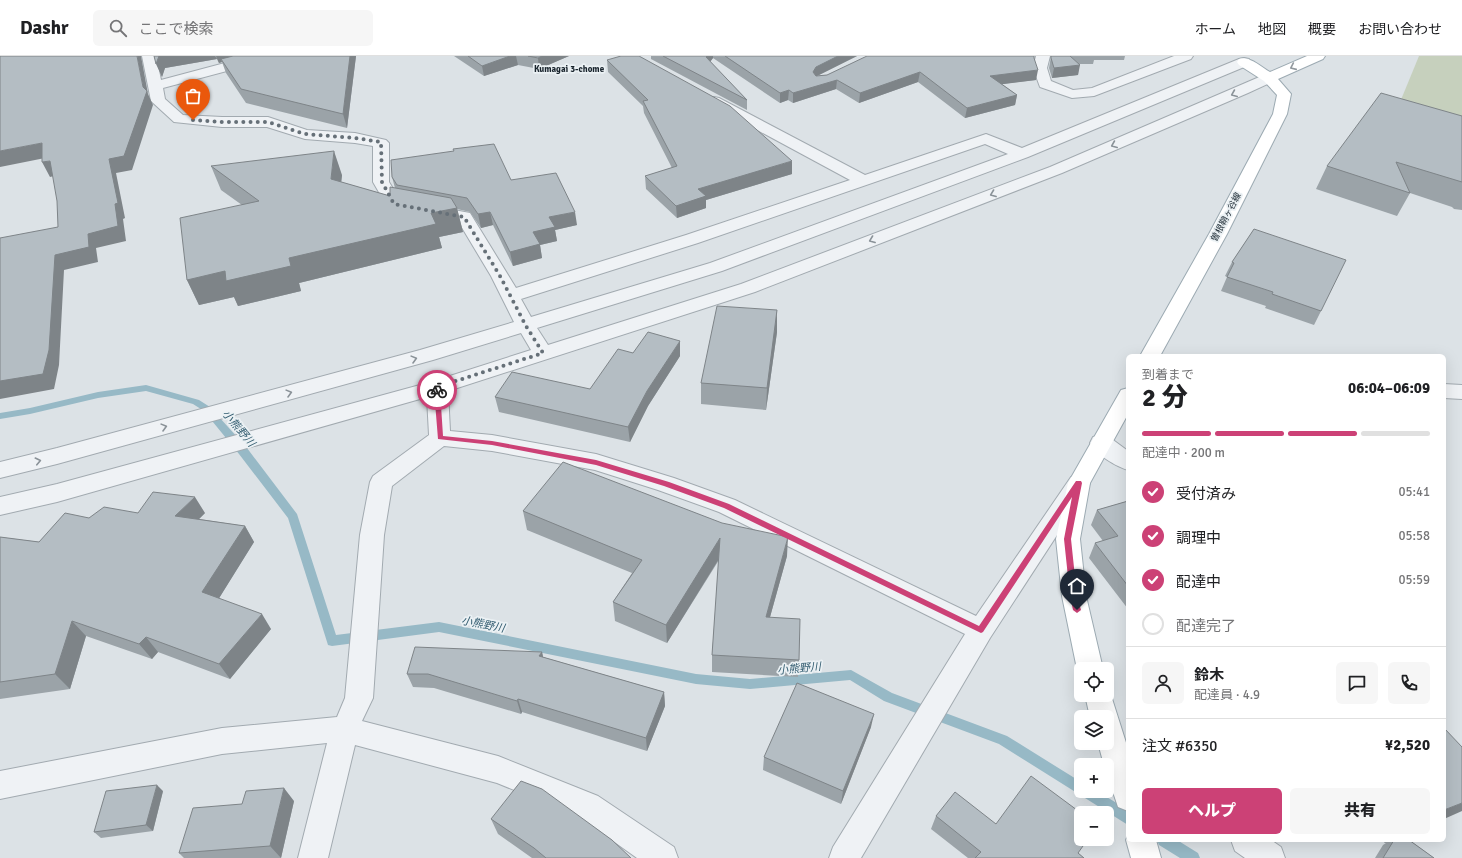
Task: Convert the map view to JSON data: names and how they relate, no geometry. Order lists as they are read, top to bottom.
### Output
{
  "streets": {
    "main road": ["曽根鞘ヶ谷線"]
  },
  "districts": ["Kumagai 3-chome"],
  "water": ["小熊野川"],
  "page": {
    "header": "Dashr",
    "search": "ここで検索",
    "nav": [
      "ホーム",
      "地図",
      "概要",
      "お問い合わせ"
    ],
    "heading": ["2 分", "到着まで", "06:04–06:09"],
    "panel": [
      "鈴木",
      "配達員 · 4.9",
      "注文 #6350",
      "¥2,520"
    ],
    "bar": "配達中 · 200 m",
    "list": [
      ["受付済み", "05:41"],
      ["調理中", "05:58"],
      ["配達中", "05:59"],
      "配達完了"
    ],
    "map_buttons": ["+", "−"],
    "buttons": ["ヘルプ", "共有"]
  }
}
